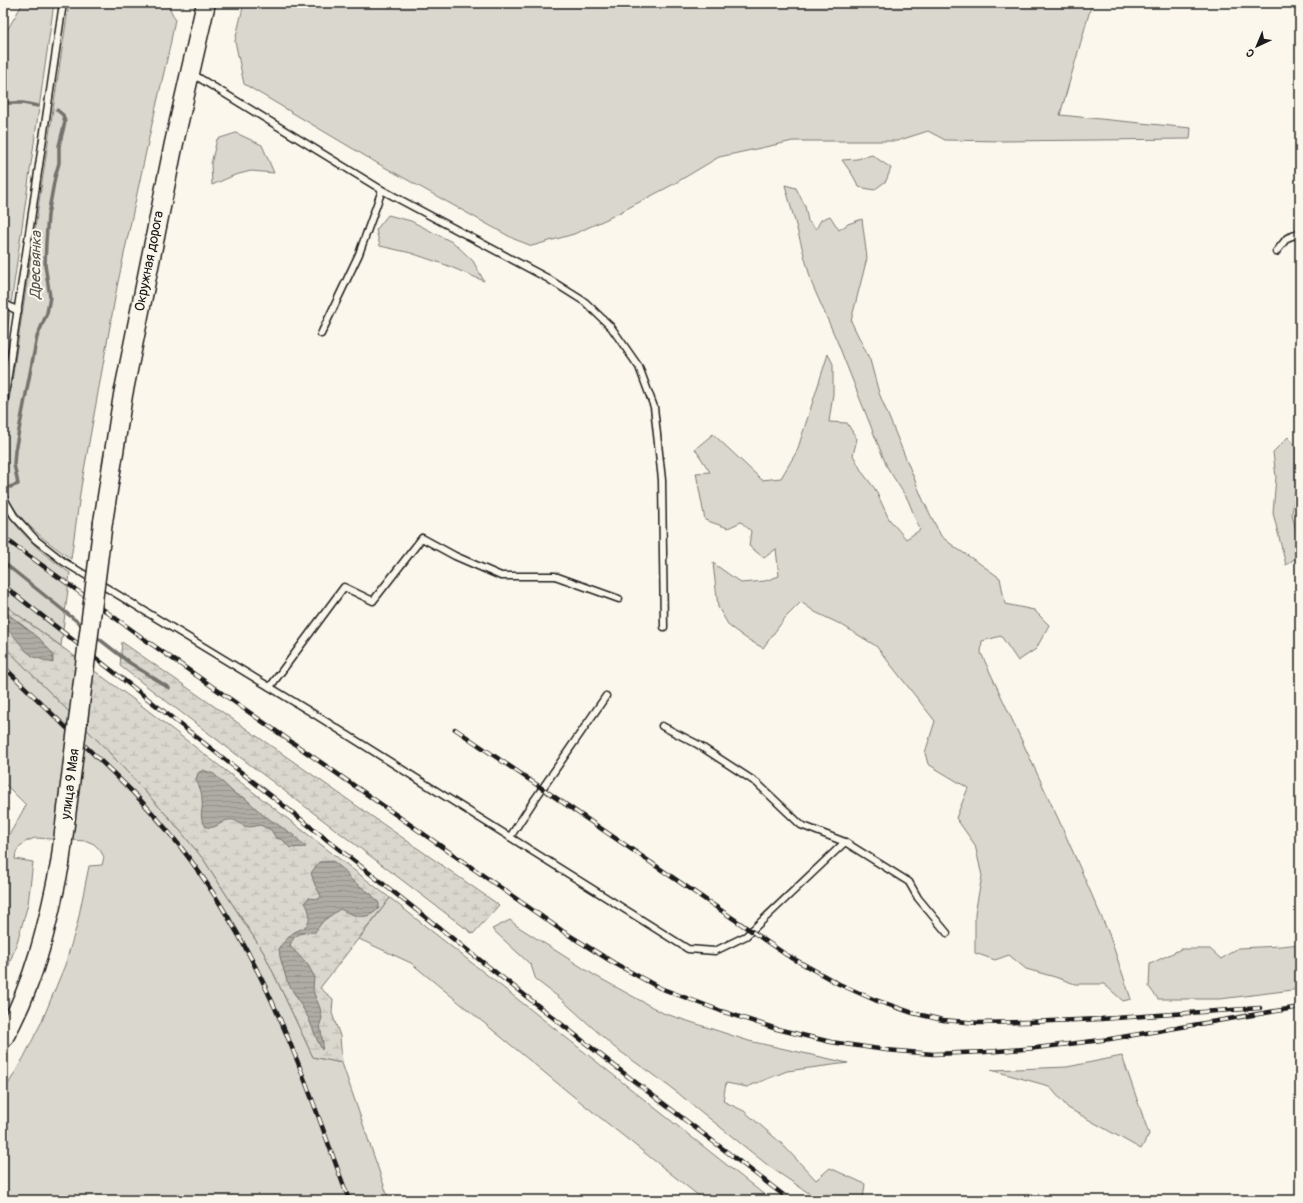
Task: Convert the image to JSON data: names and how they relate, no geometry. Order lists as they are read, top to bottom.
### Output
{
  "streets": {
    "main road": ["Окружная дорога", "улица 9 Мая"]
  },
  "crossings": [
    ["Окружная дорога", "улица 9 Мая"]
  ],
  "water": ["Дресвянка"],
  "north": "bottom left"
}
